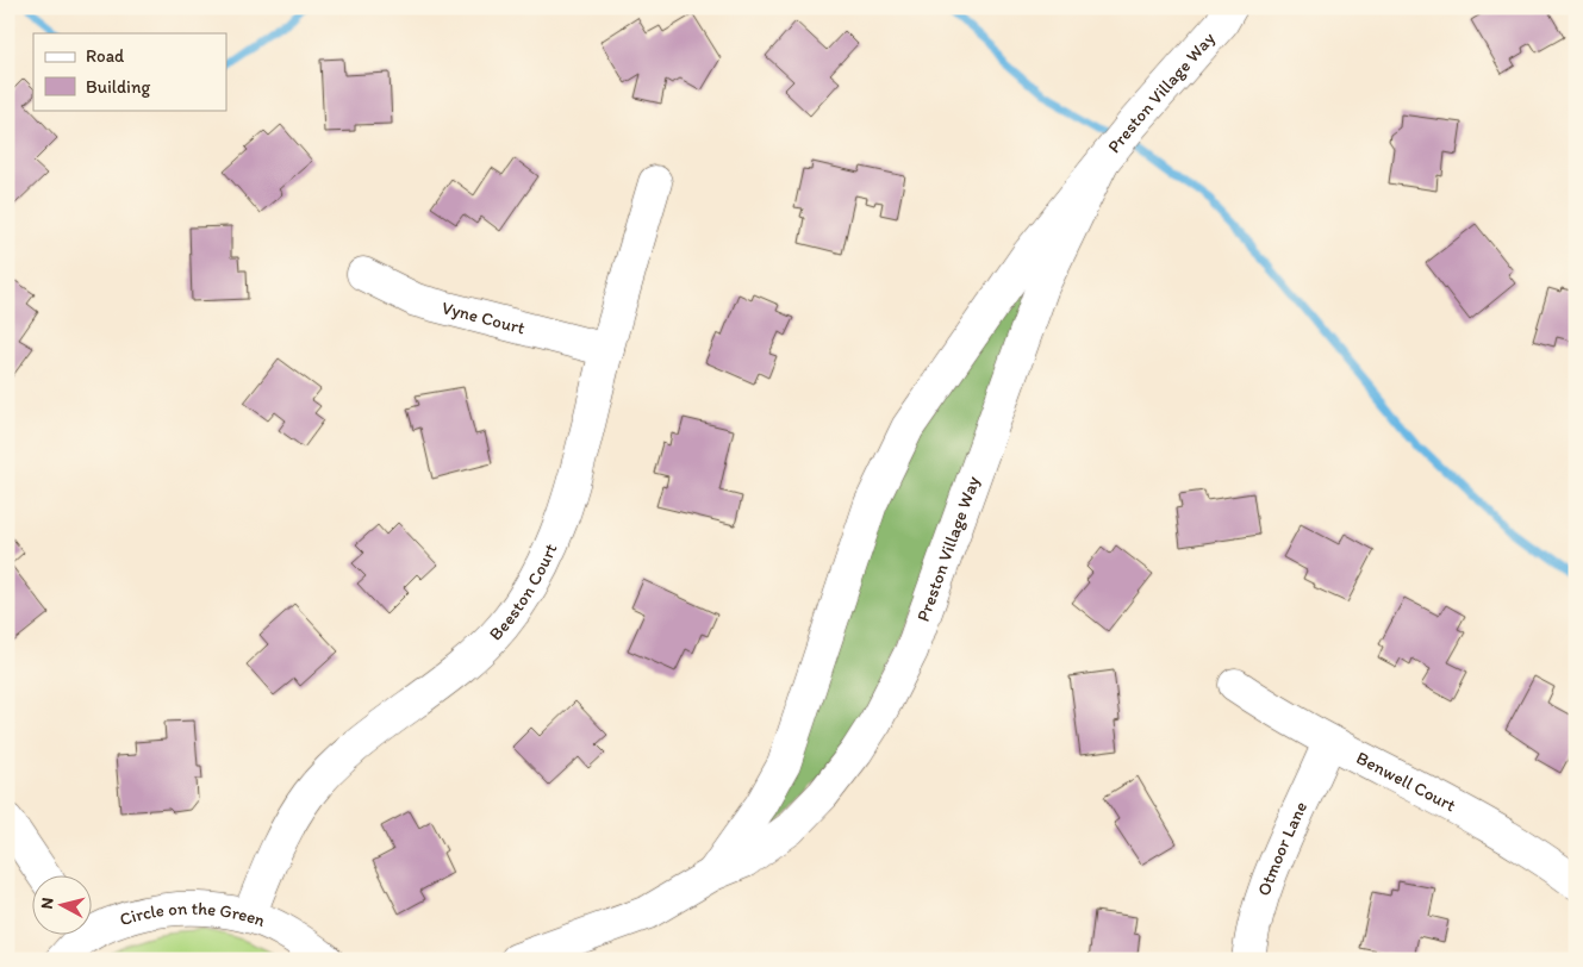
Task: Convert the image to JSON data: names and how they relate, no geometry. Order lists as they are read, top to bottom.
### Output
{
  "streets": {
    "street": [
      "Preston Village Way",
      "Vyne Court",
      "Beeston Court",
      "Benwell Court",
      "Otmoor Lane",
      "Circle on the Green"
    ]
  },
  "crossings": [
    ["Vyne Court", "Beeston Court"],
    ["Beeston Court", "Circle on the Green"],
    ["Benwell Court", "Otmoor Lane"]
  ],
  "legend": ["Road", "Building"],
  "north": "left"
}
